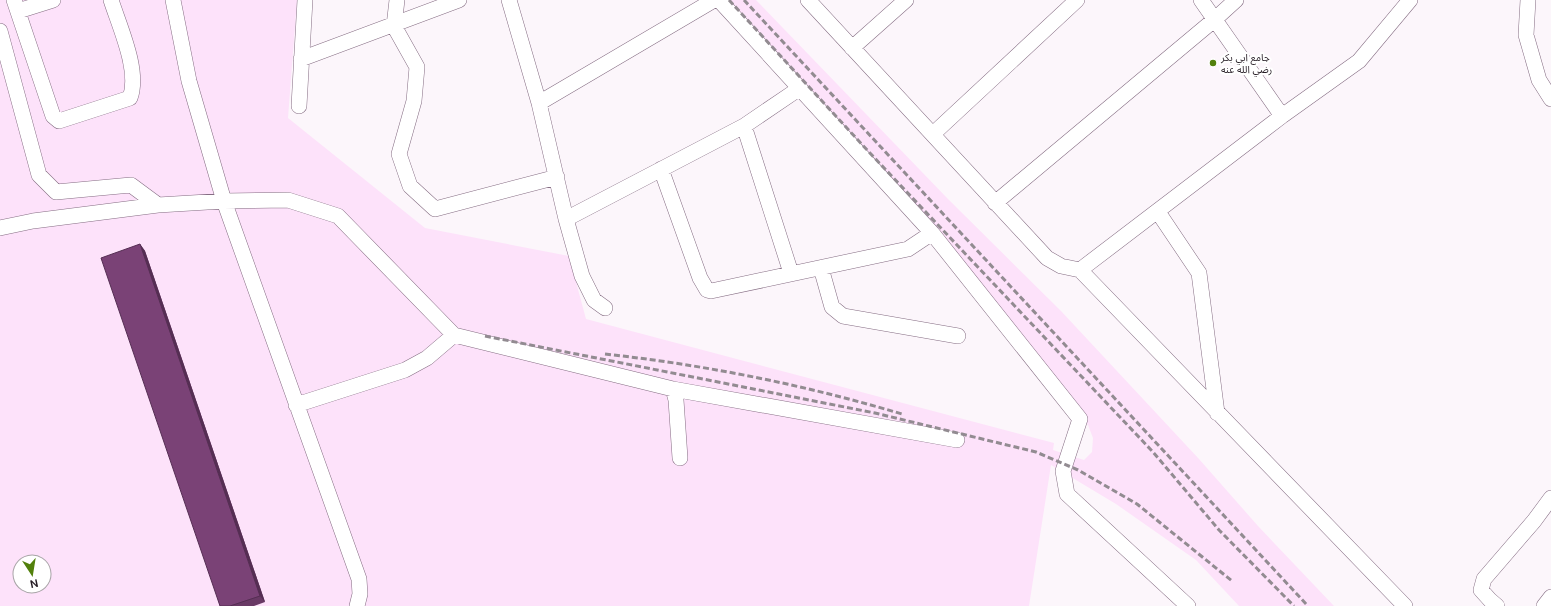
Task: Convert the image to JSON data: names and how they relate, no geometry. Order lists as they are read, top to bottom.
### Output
{
  "places": ["جامع ابي بكر رضي الله عنه"],
  "north": "bottom"
}
